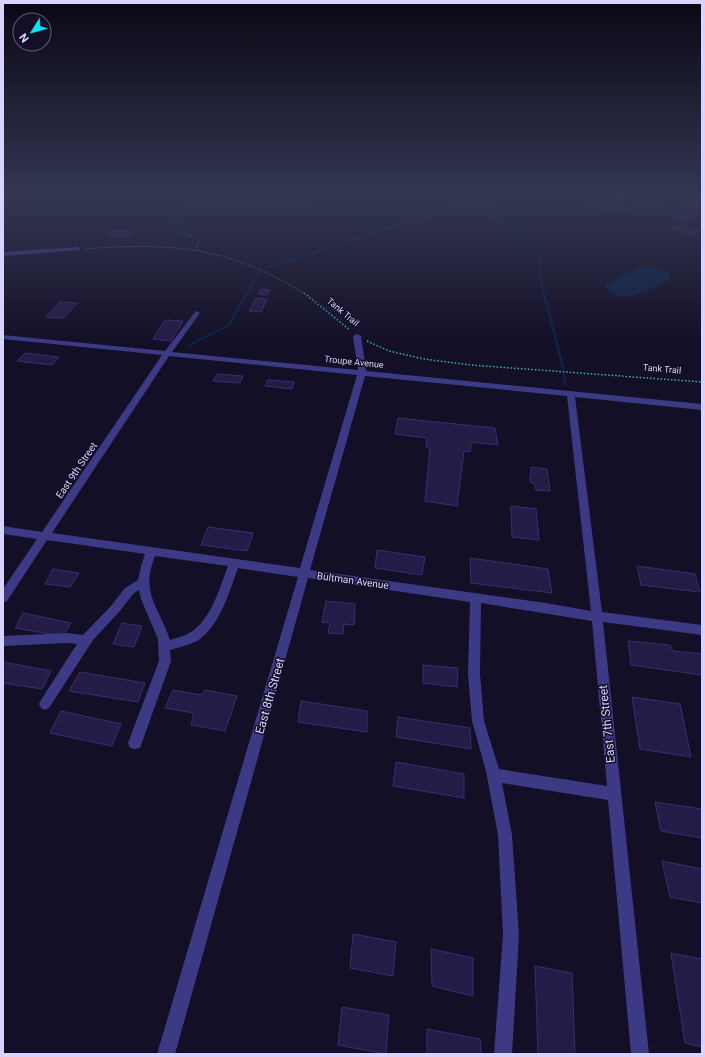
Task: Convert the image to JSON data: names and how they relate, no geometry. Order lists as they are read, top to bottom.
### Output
{
  "streets": {
    "street": [
      "Troupe Avenue",
      "East 9th Street",
      "Bultman Avenue",
      "East 8th Street",
      "East 7th Street"
    ],
    "path": ["Tank Trail"]
  },
  "crossings": [
    ["Tank Trail", "East 8th Street"],
    ["Troupe Avenue", "East 9th Street"],
    ["Troupe Avenue", "East 8th Street"],
    ["Troupe Avenue", "East 7th Street"],
    ["East 9th Street", "Bultman Avenue"],
    ["Bultman Avenue", "East 8th Street"],
    ["Bultman Avenue", "East 7th Street"]
  ],
  "north": "bottom left"
}
